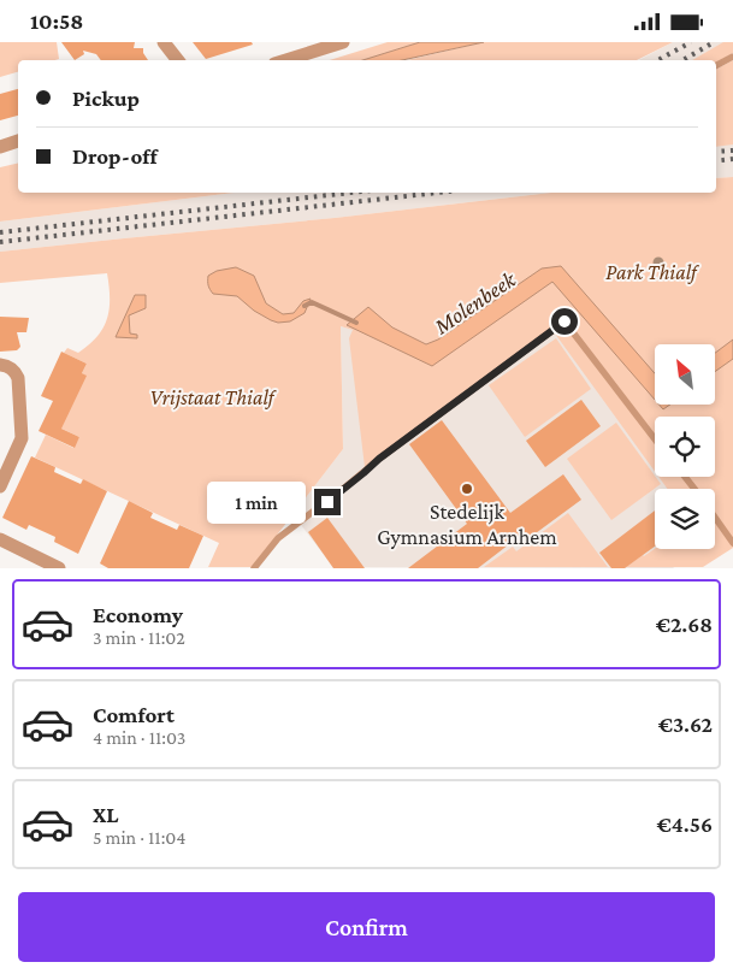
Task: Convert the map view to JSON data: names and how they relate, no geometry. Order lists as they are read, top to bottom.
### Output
{
  "water": ["Molenbeek"],
  "parks": ["Park Thialf", "Vrijstaat Thialf"],
  "places": ["Stedelijk Gymnasium Arnhem"],
  "north": "top left",
  "page": {
    "status": "10:58",
    "banner": ["Pickup", "Drop-off"],
    "bubble": "1 min",
    "list": [
      {
        "name": "Economy",
        "note": "3 min · 11:02",
        "value": "€2.68"
      },
      {
        "name": "Comfort",
        "note": "4 min · 11:03",
        "value": "€3.62"
      },
      {
        "name": "XL",
        "note": "5 min · 11:04",
        "value": "€4.56"
      }
    ],
    "buttons": "Confirm"
  }
}
